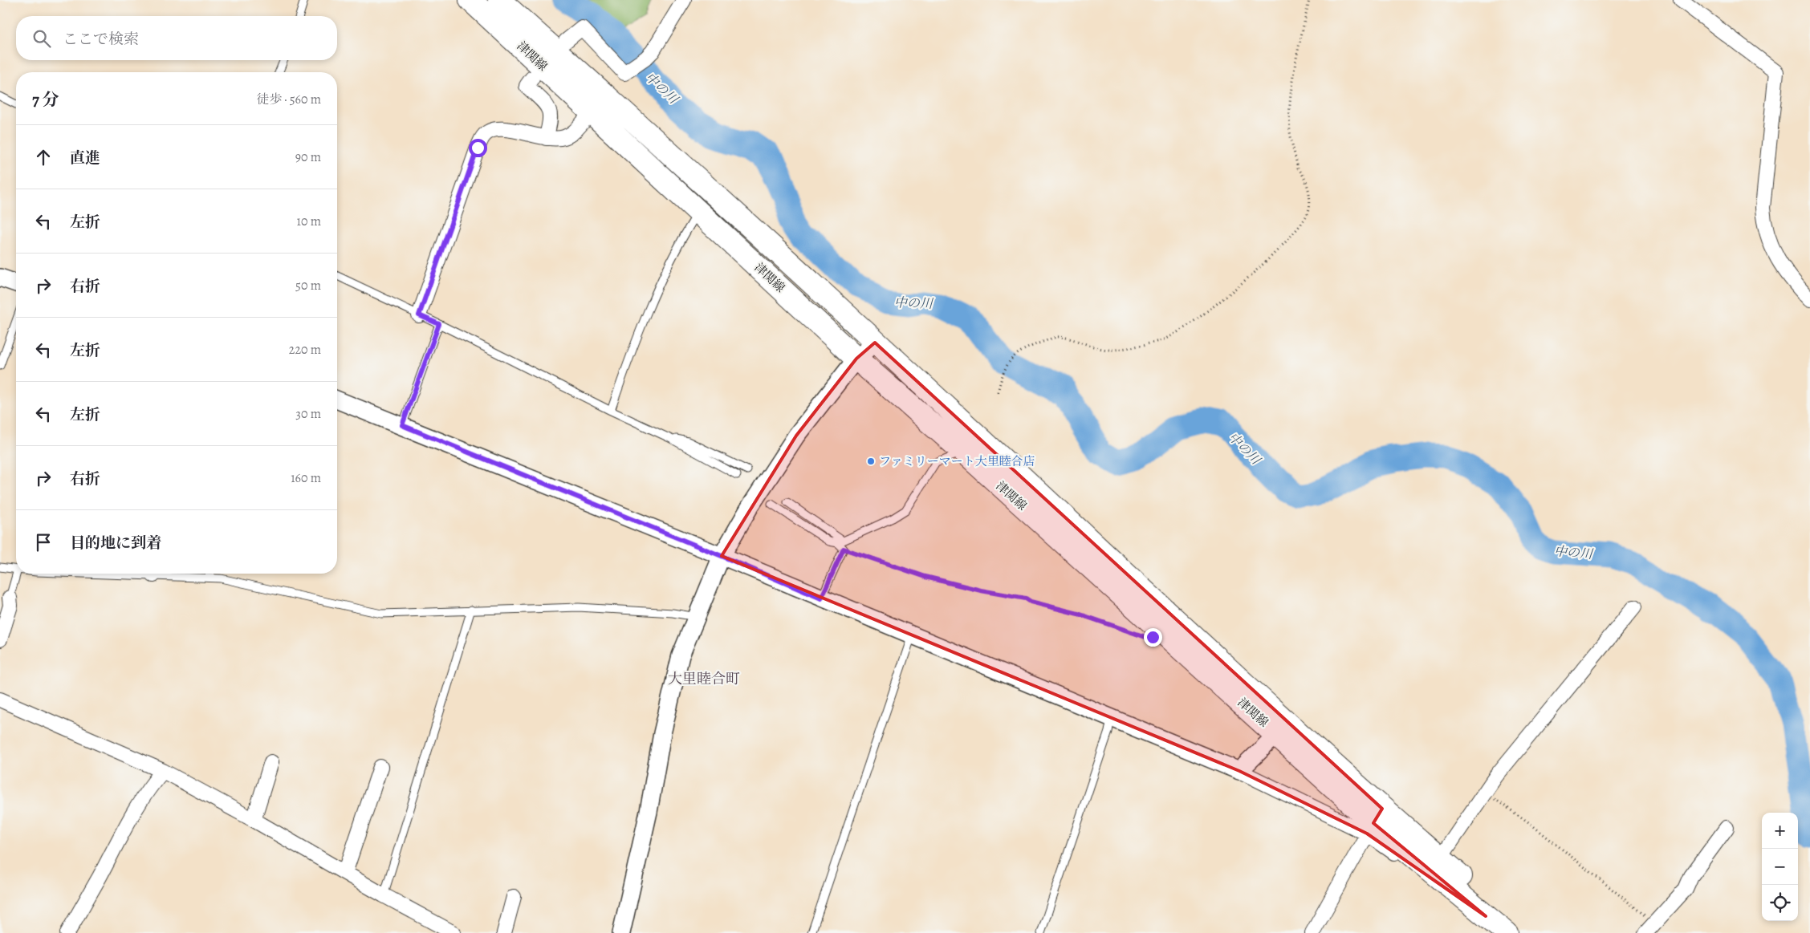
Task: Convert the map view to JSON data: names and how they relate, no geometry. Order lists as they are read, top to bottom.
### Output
{
  "streets": {
    "main road": ["津関線"]
  },
  "districts": ["大里睦合町"],
  "water": ["中の川"],
  "places": ["ファミリーマート大里睦合店"],
  "page": {
    "search": "ここで検索",
    "heading": ["7 分", "徒歩 · 560 m"],
    "list": [
      ["直進", "90 m"],
      ["左折", "10 m"],
      ["右折", "50 m"],
      ["左折", "220 m"],
      ["左折", "30 m"],
      ["右折", "160 m"],
      "目的地に到着"
    ],
    "map_buttons": ["+", "−"]
  }
}
